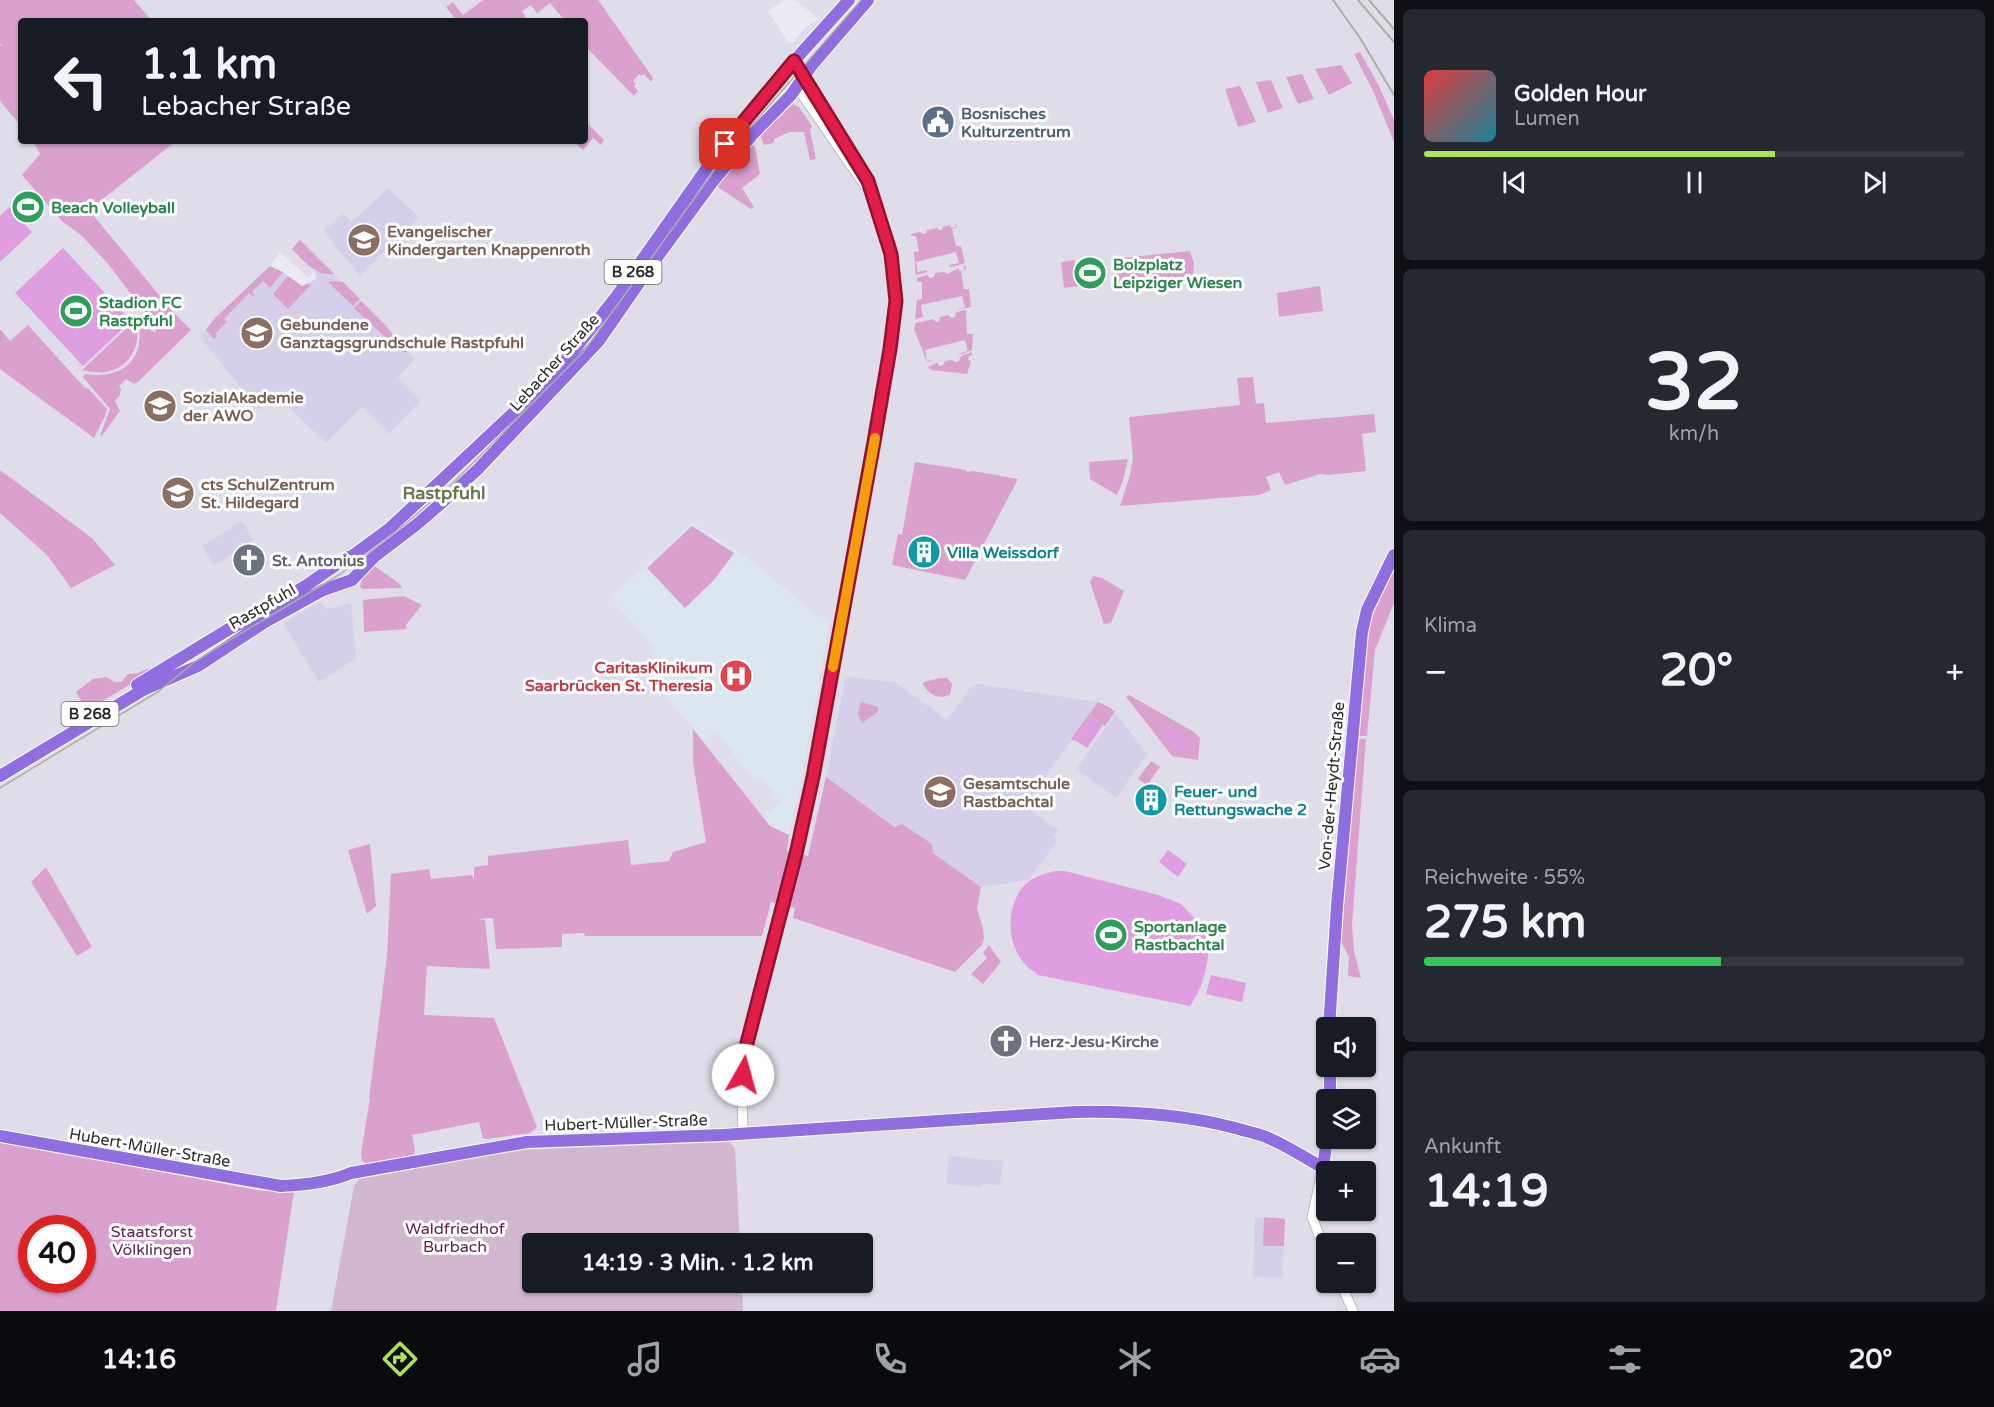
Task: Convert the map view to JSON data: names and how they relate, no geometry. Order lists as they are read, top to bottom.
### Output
{
  "streets": {
    "main road": [
      "B 268",
      "Lebacher Straße",
      "Rastpfuhl",
      "Von-der-Heydt-Straße",
      "Hubert-Müller-Straße"
    ]
  },
  "crossings": [
    ["B 268", "Lebacher Straße"],
    ["B 268", "Rastpfuhl"],
    ["Lebacher Straße", "Rastpfuhl"]
  ],
  "districts": ["Rastpfuhl"],
  "parks": ["Waldfriedhof Burbach", "Staatsforst Völklingen"],
  "places": {
    "public building": ["Bosnisches Kulturzentrum"],
    "sports": [
      "Beach Volleyball",
      "Bolzplatz Leipziger Wiesen",
      "Stadion FC Rastpfuhl",
      "Sportanlage Rastbachtal"
    ],
    "school or university": [
      "Evangelischer Kindergarten Knappenroth",
      "Gebundene Ganztagsgrundschule Rastpfuhl",
      "SozialAkademie der AWO",
      "cts SchulZentrum St. Hildegard",
      "Gesamtschule Rastbachtal"
    ],
    "building": ["Villa Weissdorf", "Feuer- und Rettungswache 2"],
    "church": ["St. Antonius", "Herz-Jesu-Kirche"],
    "hospital": ["CaritasKlinikum Saarbrücken St. Theresia"]
  },
  "page": {
    "turn": ["1.1 km", "Lebacher Straße"],
    "song": ["Golden Hour", "Lumen"],
    "tile": [
      ["32", "km/h"],
      "Klima",
      ["Reichweite · 55%", "275 km"],
      ["Ankunft", "14:19"]
    ],
    "heat": ["−", "20°", "+"],
    "map_buttons": ["+", "−"],
    "limit": "40",
    "trip": "14:19 · 3 Min. · 1.2 km",
    "tabs": ["14:16", "20°"]
  }
}
